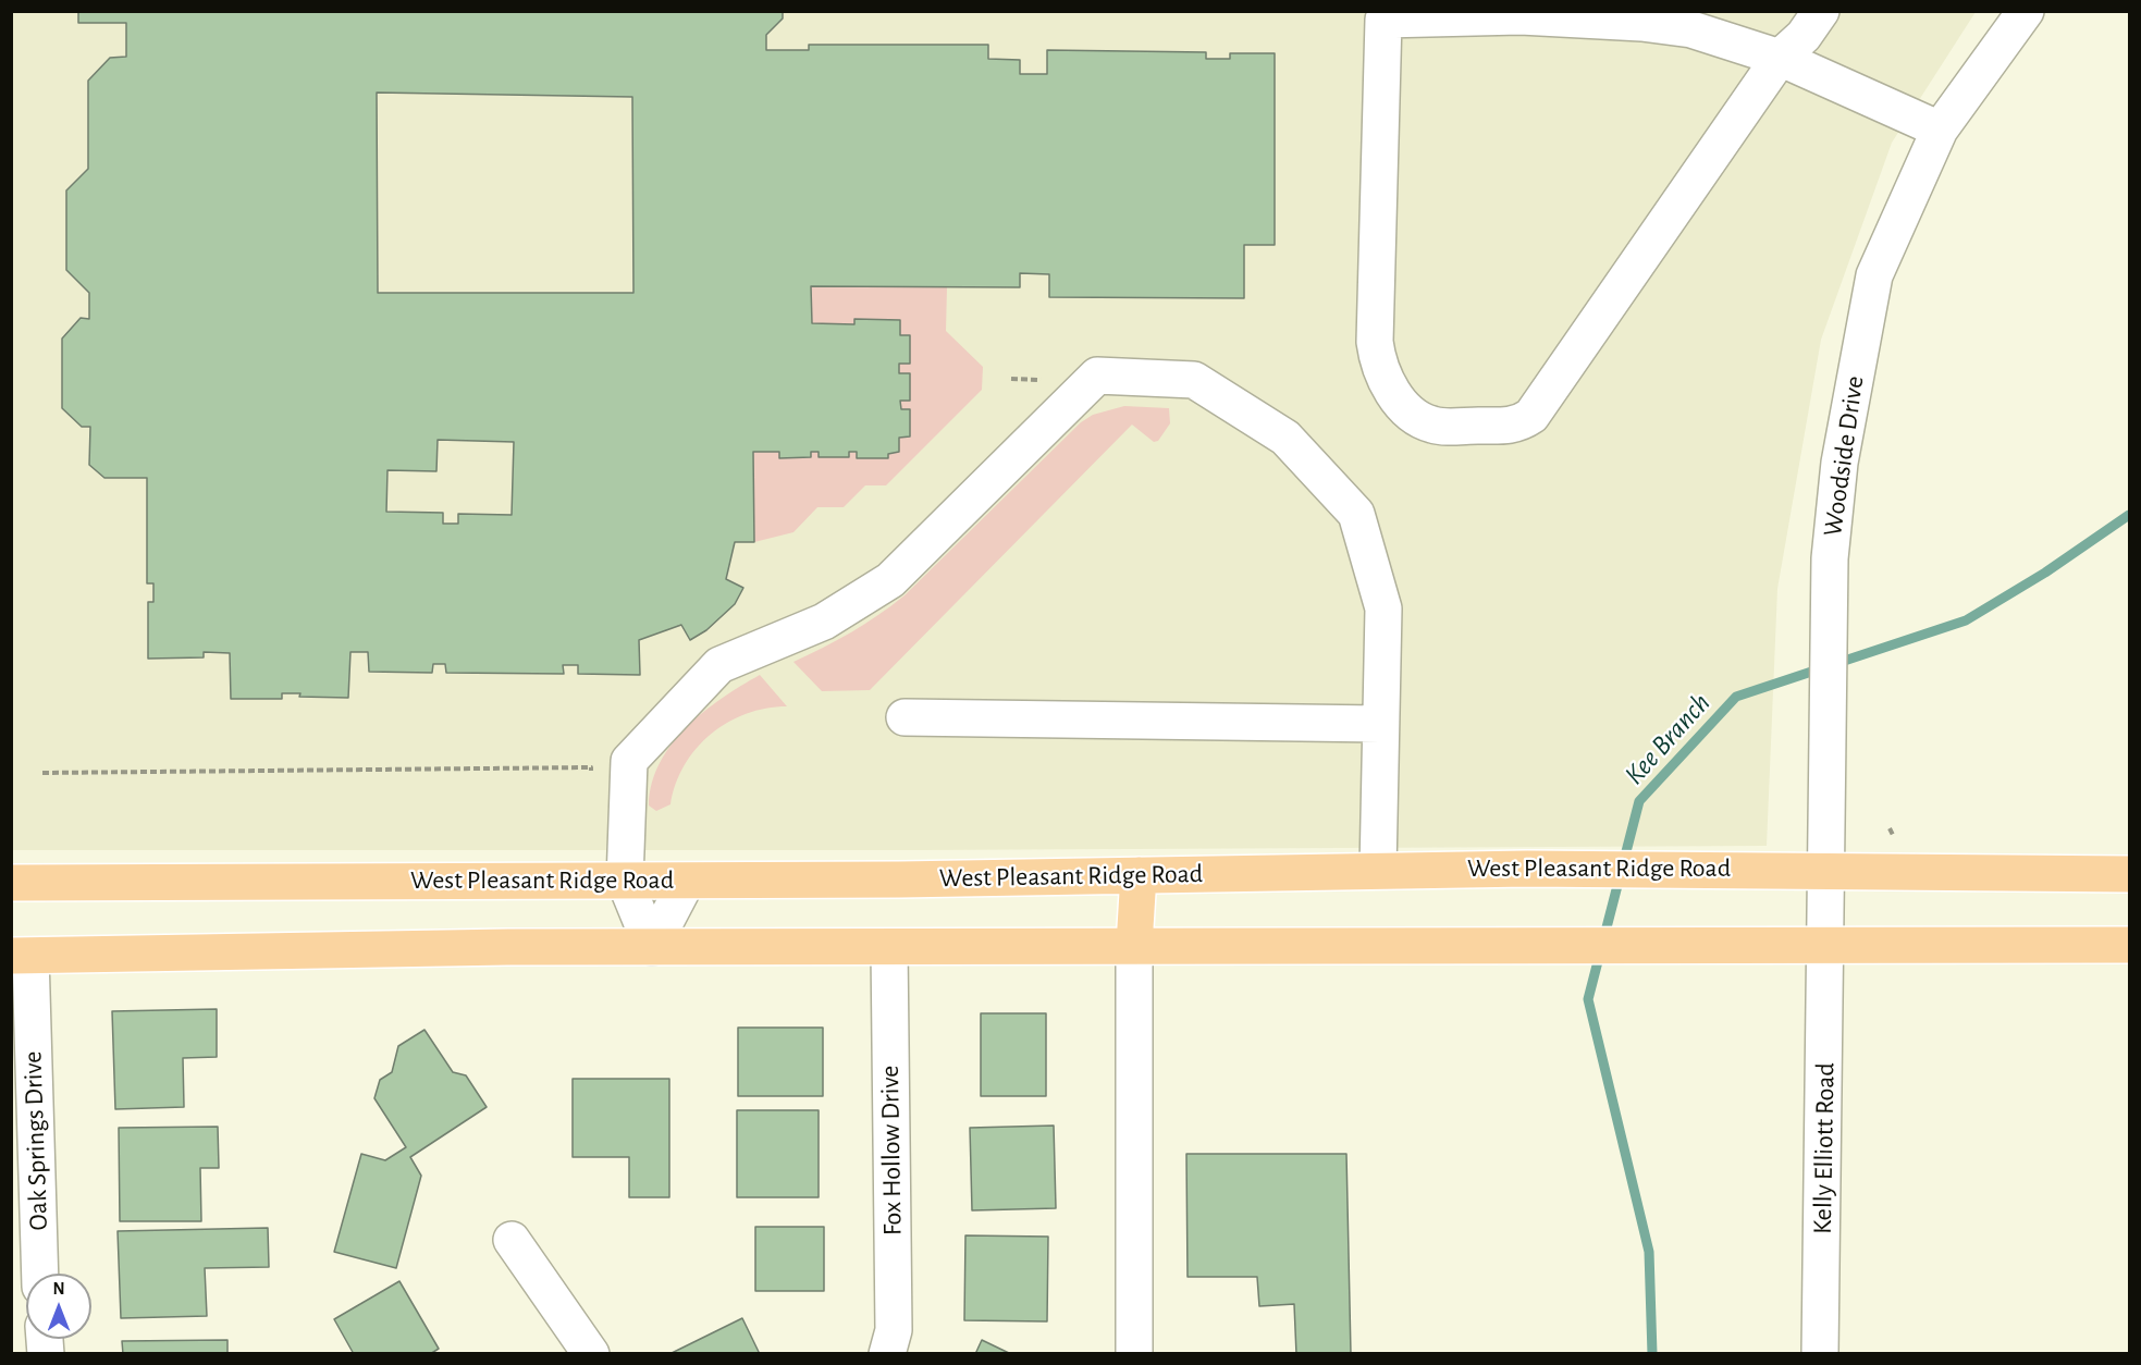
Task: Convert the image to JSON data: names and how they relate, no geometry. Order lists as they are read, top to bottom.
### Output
{
  "streets": {
    "main road": ["West Pleasant Ridge Road"],
    "street": [
      "Woodside Drive",
      "Oak Springs Drive",
      "Kelly Elliott Road",
      "Fox Hollow Drive"
    ]
  },
  "crossings": [
    ["Woodside Drive", "West Pleasant Ridge Road"],
    ["Woodside Drive", "Kelly Elliott Road"]
  ],
  "water": ["Kee Branch"],
  "north": "top"
}
